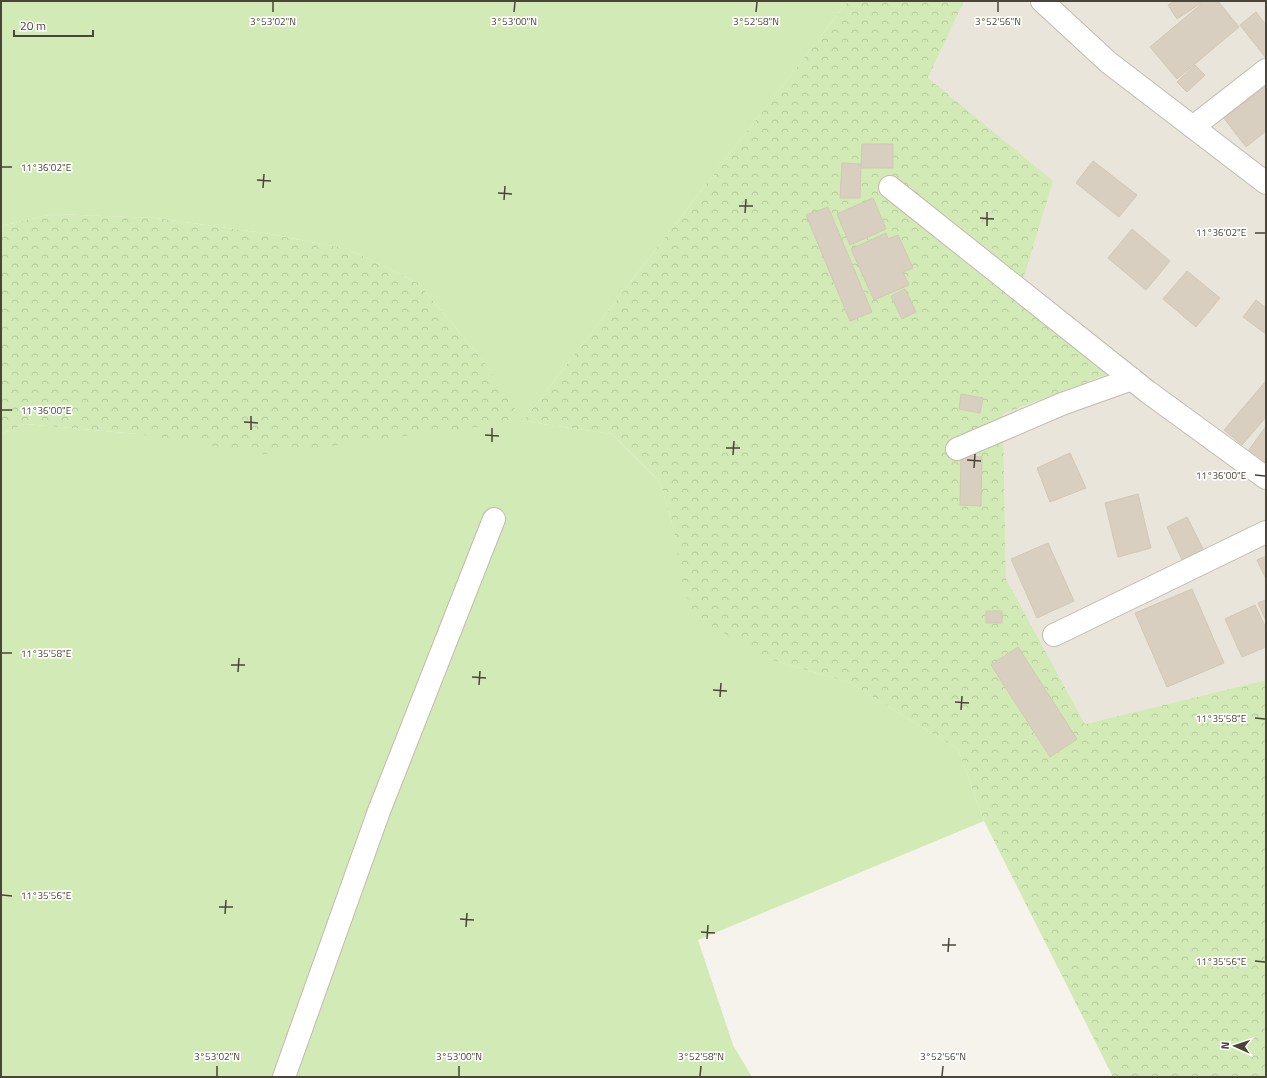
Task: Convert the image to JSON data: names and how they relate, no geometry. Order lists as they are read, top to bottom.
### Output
{
  "scale_bar": "20 m",
  "north": "left",
  "coordinates": [
    "3°53'02\"N",
    "3°53'00\"N",
    "3°52'58\"N",
    "3°52'56\"N",
    "11°36'02\"E",
    "11°36'00\"E",
    "11°35'58\"E",
    "11°35'56\"E"
  ]
}
